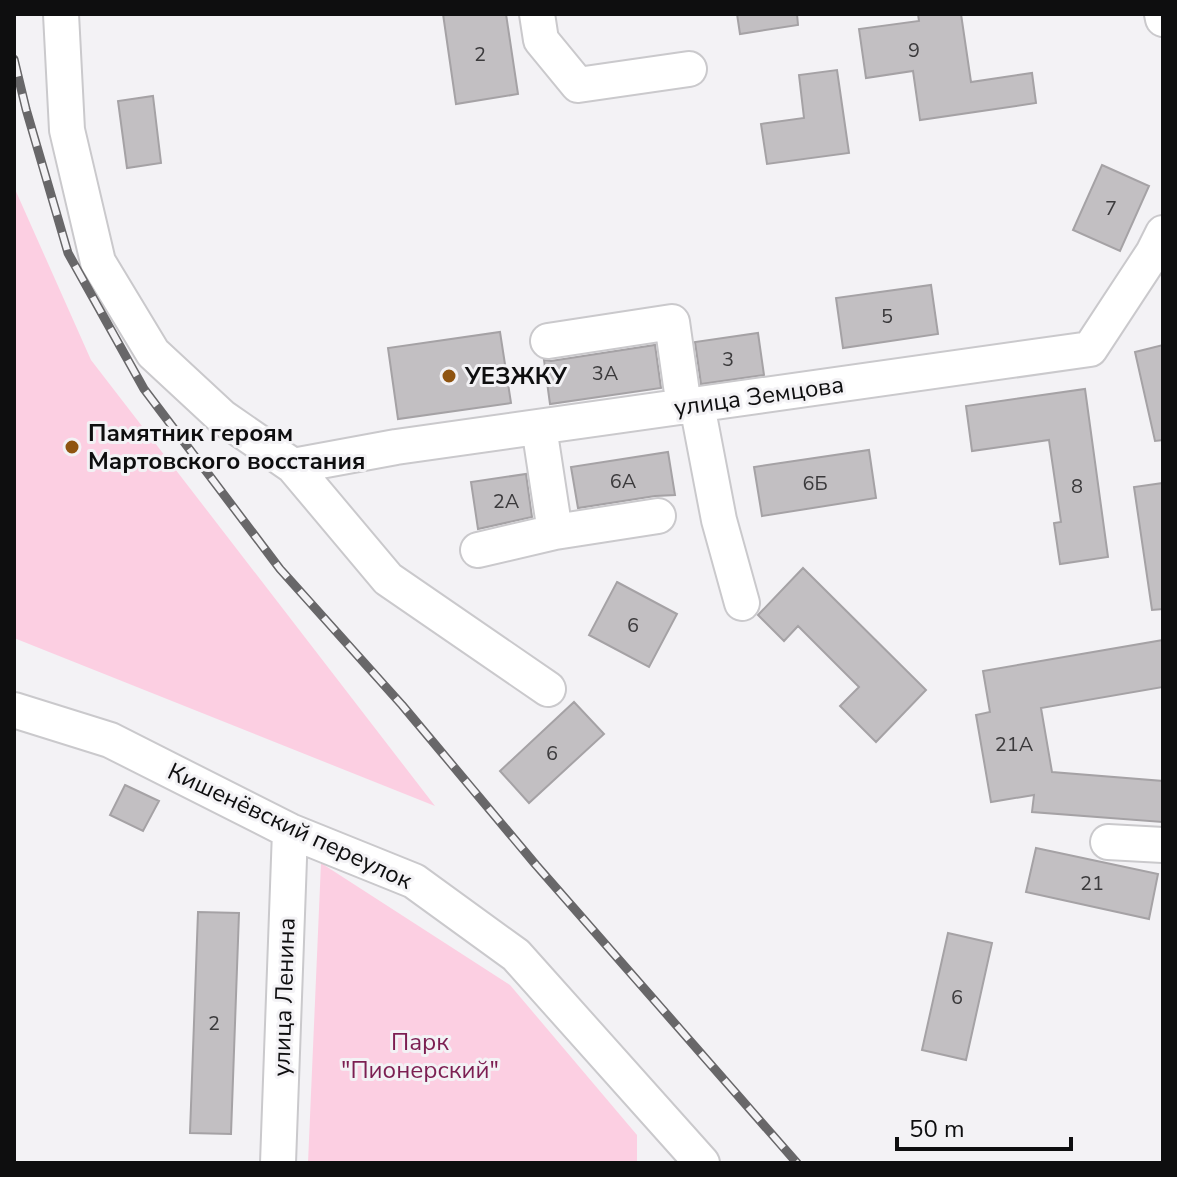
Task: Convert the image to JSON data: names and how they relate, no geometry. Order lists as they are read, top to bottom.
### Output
{
  "streets": {
    "street": ["улица Земцова", "Кишенёвский переулок", "улица Ленина"]
  },
  "crossings": [
    ["Кишенёвский переулок", "улица Ленина"]
  ],
  "parks": ["Парк \"Пионерский\""],
  "places": ["УЕЗЖКУ", "Памятник героям Мартовского восстания"],
  "house_numbers": [
    "9",
    "2",
    "7",
    "5",
    "3",
    "3А",
    "6А",
    "6Б",
    "8",
    "2А",
    "6",
    "21А",
    "6",
    "21",
    "6",
    "2"
  ],
  "scale_bar": "50 m"
}
